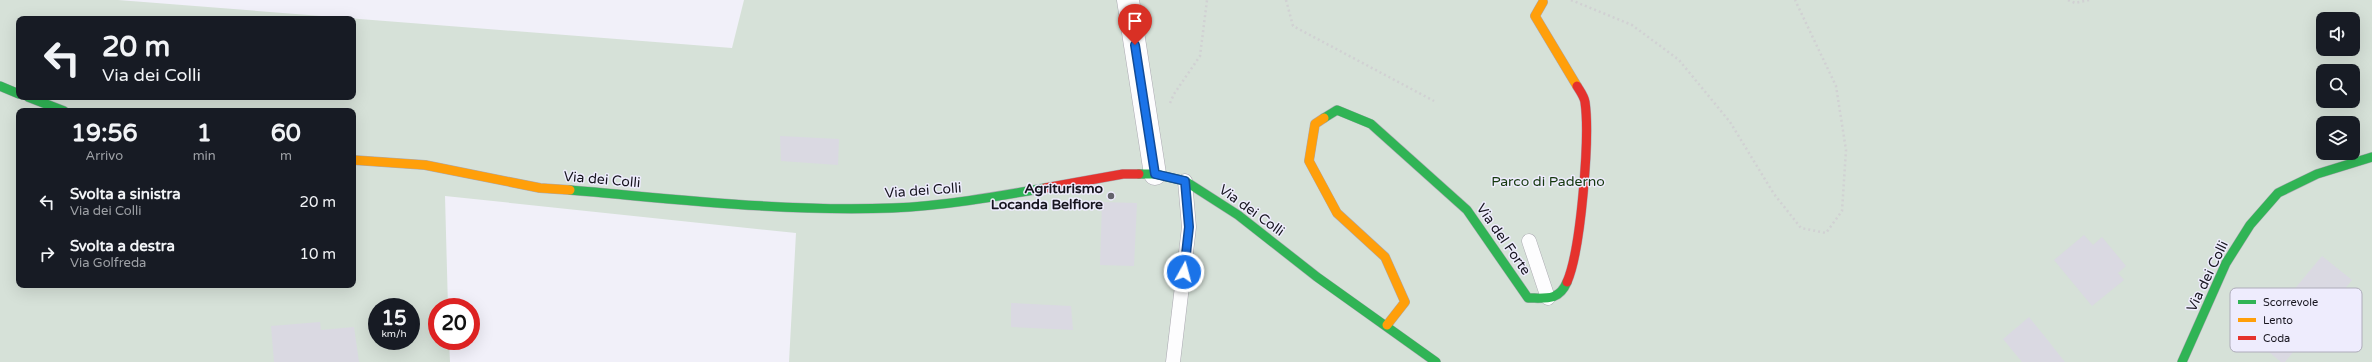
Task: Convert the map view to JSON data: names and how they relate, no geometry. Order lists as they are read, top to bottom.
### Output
{
  "streets": {
    "main road": ["Via dei Colli", "Via del Forte"]
  },
  "crossings": [
    ["Via dei Colli", "Via del Forte"]
  ],
  "parks": ["Parco di Paderno"],
  "places": ["Agriturismo Locanda Belfiore"],
  "legend": ["Scorrevole", "Lento", "Coda"],
  "page": {
    "turn": ["20 m", "Via dei Colli"],
    "eta": [
      "19:56",
      "Arrivo",
      "1",
      "min",
      "60",
      "m"
    ],
    "list": [
      {
        "name": "Svolta a sinistra",
        "note": "Via dei Colli",
        "value": "20 m"
      },
      {
        "name": "Svolta a destra",
        "note": "Via Golfreda",
        "value": "10 m"
      }
    ],
    "speed": "15 km/h",
    "limit": "20"
  }
}
